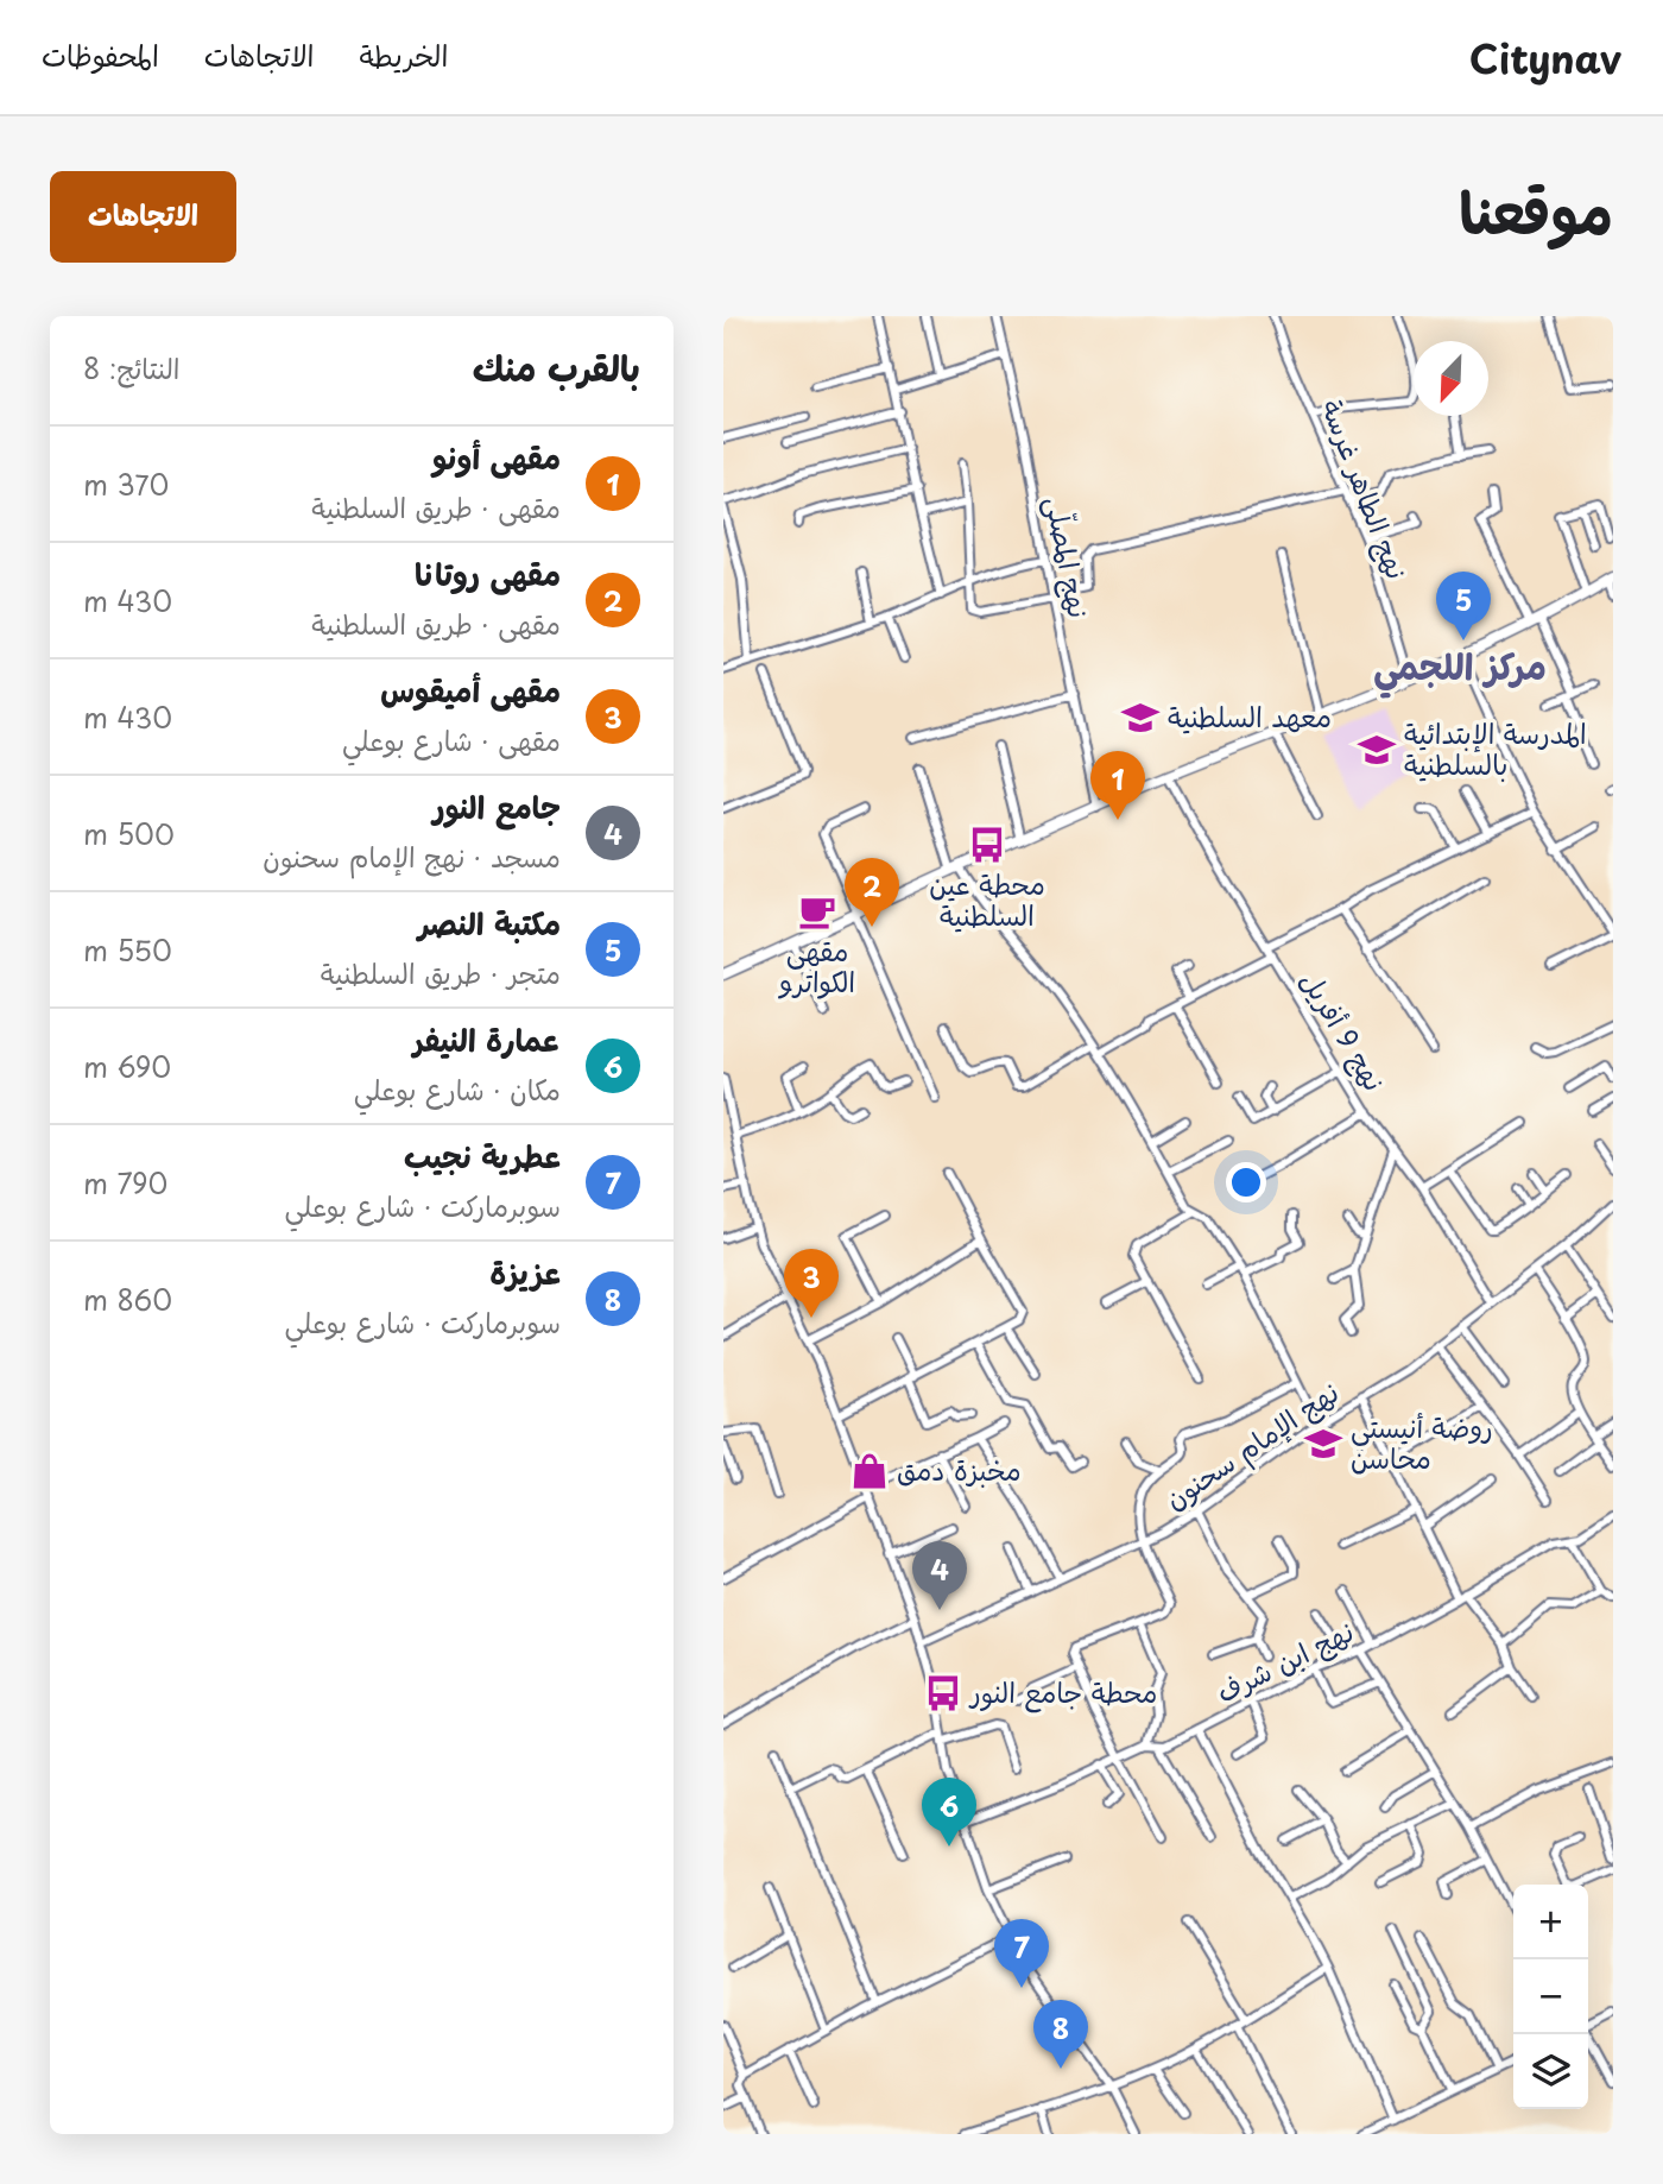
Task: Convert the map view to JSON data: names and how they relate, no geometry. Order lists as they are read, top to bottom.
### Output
{
  "streets": {
    "street": [
      "نهج الطاهر غرسة",
      "نهج المصلّى",
      "نهج 9 أفريل",
      "نهج الإمام سحنون",
      "نهج ابن شرف"
    ]
  },
  "crossings": [
    ["نهج 9 أفريل", "نهج الإمام سحنون"]
  ],
  "districts": ["مركز اللجمي"],
  "places": {
    "school or university": ["معهد السلطنية", "المدرسة الإبتدائية بالسلطنية", "روضة أنيستي محاسن"],
    "bus stop": ["محطة عين السلطنية", "محطة جامع النور"],
    "cafe": ["مقهى الكواترو"],
    "shop": ["مخبزة دمق"]
  },
  "north": "bottom left",
  "page": {
    "header": "Citynav",
    "nav": ["الخريطة", "الاتجاهات", "المحفوظات"],
    "title": "موقعنا",
    "buttons": "الاتجاهات",
    "heading": ["بالقرب منك", "النتائج: 8"],
    "list": [
      {
        "mark": "1",
        "name": "مقهى أونو",
        "note": "مقهى · طريق السلطنية",
        "value": "370 m"
      },
      {
        "mark": "2",
        "name": "مقهى روتانا",
        "note": "مقهى · طريق السلطنية",
        "value": "430 m"
      },
      {
        "mark": "3",
        "name": "مقهى أميقوس",
        "note": "مقهى · شارع بوعلي",
        "value": "430 m"
      },
      {
        "mark": "4",
        "name": "جامع النور",
        "note": "مسجد · نهج الإمام سحنون",
        "value": "500 m"
      },
      {
        "mark": "5",
        "name": "مكتبة النصر",
        "note": "متجر · طريق السلطنية",
        "value": "550 m"
      },
      {
        "mark": "6",
        "name": "عمارة النيفر",
        "note": "مكان · شارع بوعلي",
        "value": "690 m"
      },
      {
        "mark": "7",
        "name": "عطرية نجيب",
        "note": "سوبرماركت · شارع بوعلي",
        "value": "790 m"
      },
      {
        "mark": "8",
        "name": "عزيزة",
        "note": "سوبرماركت · شارع بوعلي",
        "value": "860 m"
      }
    ],
    "pins": [
      "5",
      "1",
      "2",
      "3",
      "4",
      "6",
      "7",
      "8"
    ],
    "map_buttons": ["+", "−"]
  }
}
